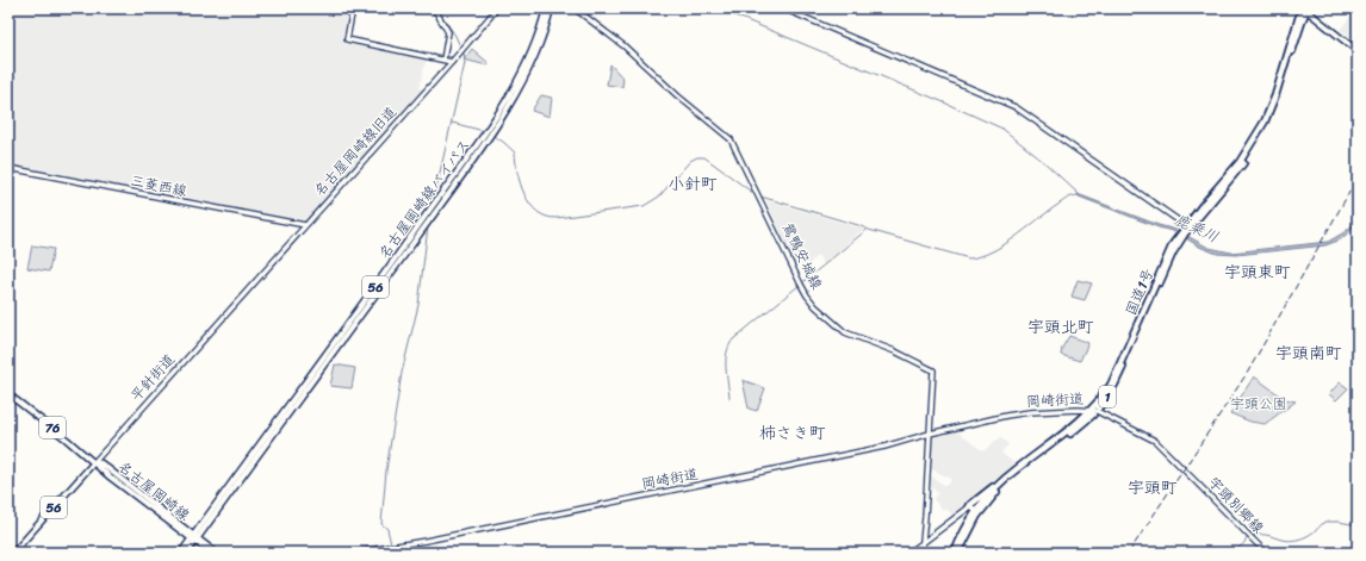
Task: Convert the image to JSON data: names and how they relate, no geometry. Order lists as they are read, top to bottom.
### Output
{
  "streets": {
    "highway": ["国道1号", "1"],
    "main road": [
      "名古屋岡崎線バイパス",
      "56",
      "76",
      "名古屋岡崎線"
    ],
    "street": [
      "名古屋岡崎線旧道",
      "三菱西線",
      "鴛鴨安城線",
      "平針街道",
      "岡崎街道",
      "宇頭別郷線"
    ]
  },
  "crossings": [
    ["名古屋岡崎線旧道", "三菱西線"],
    ["名古屋岡崎線旧道", "平針街道"],
    ["名古屋岡崎線バイパス", "名古屋岡崎線"],
    ["鴛鴨安城線", "岡崎街道"],
    ["56", "平針街道"],
    ["56", "76"],
    ["56", "名古屋岡崎線"],
    ["国道1号", "岡崎街道"],
    ["国道1号", "宇頭別郷線"],
    ["平針街道", "76"],
    ["平針街道", "名古屋岡崎線"],
    ["岡崎街道", "宇頭別郷線"],
    ["76", "名古屋岡崎線"]
  ],
  "districts": [
    "小針町",
    "宇頭東町",
    "宇頭北町",
    "宇頭南町",
    "柿さき町",
    "宇頭町"
  ],
  "water": ["鹿乗川"],
  "parks": ["宇頭公園"]
}
